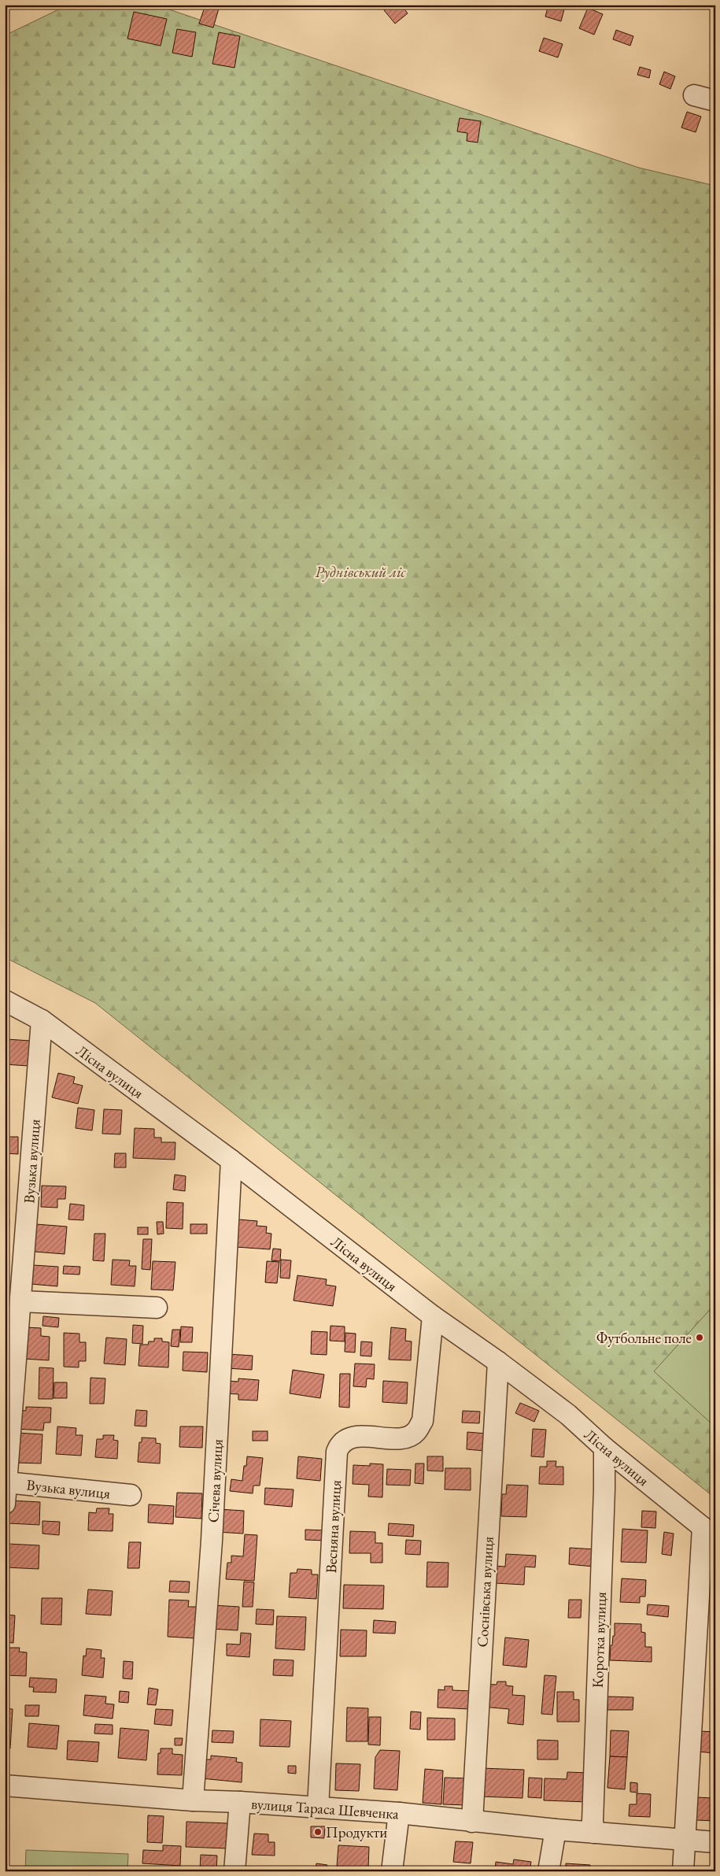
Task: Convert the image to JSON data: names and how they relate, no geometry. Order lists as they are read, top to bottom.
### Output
{
  "streets": {
    "street": [
      "Лісна вулиця",
      "Вузька вулиця",
      "Січева вулиця",
      "Весняна вулиця",
      "Соснівська вулиця",
      "Коротка вулиця",
      "вулиця Тараса Шевченка"
    ]
  },
  "crossings": [
    ["Лісна вулиця", "Вузька вулиця"],
    ["Лісна вулиця", "Січева вулиця"],
    ["Лісна вулиця", "Весняна вулиця"],
    ["Лісна вулиця", "Соснівська вулиця"],
    ["Лісна вулиця", "Коротка вулиця"],
    ["Січева вулиця", "вулиця Тараса Шевченка"],
    ["Весняна вулиця", "вулиця Тараса Шевченка"],
    ["Соснівська вулиця", "вулиця Тараса Шевченка"],
    ["Коротка вулиця", "вулиця Тараса Шевченка"]
  ],
  "parks": ["Руднівський ліс"],
  "places": ["Футбольне поле", "Продукти"]
}
